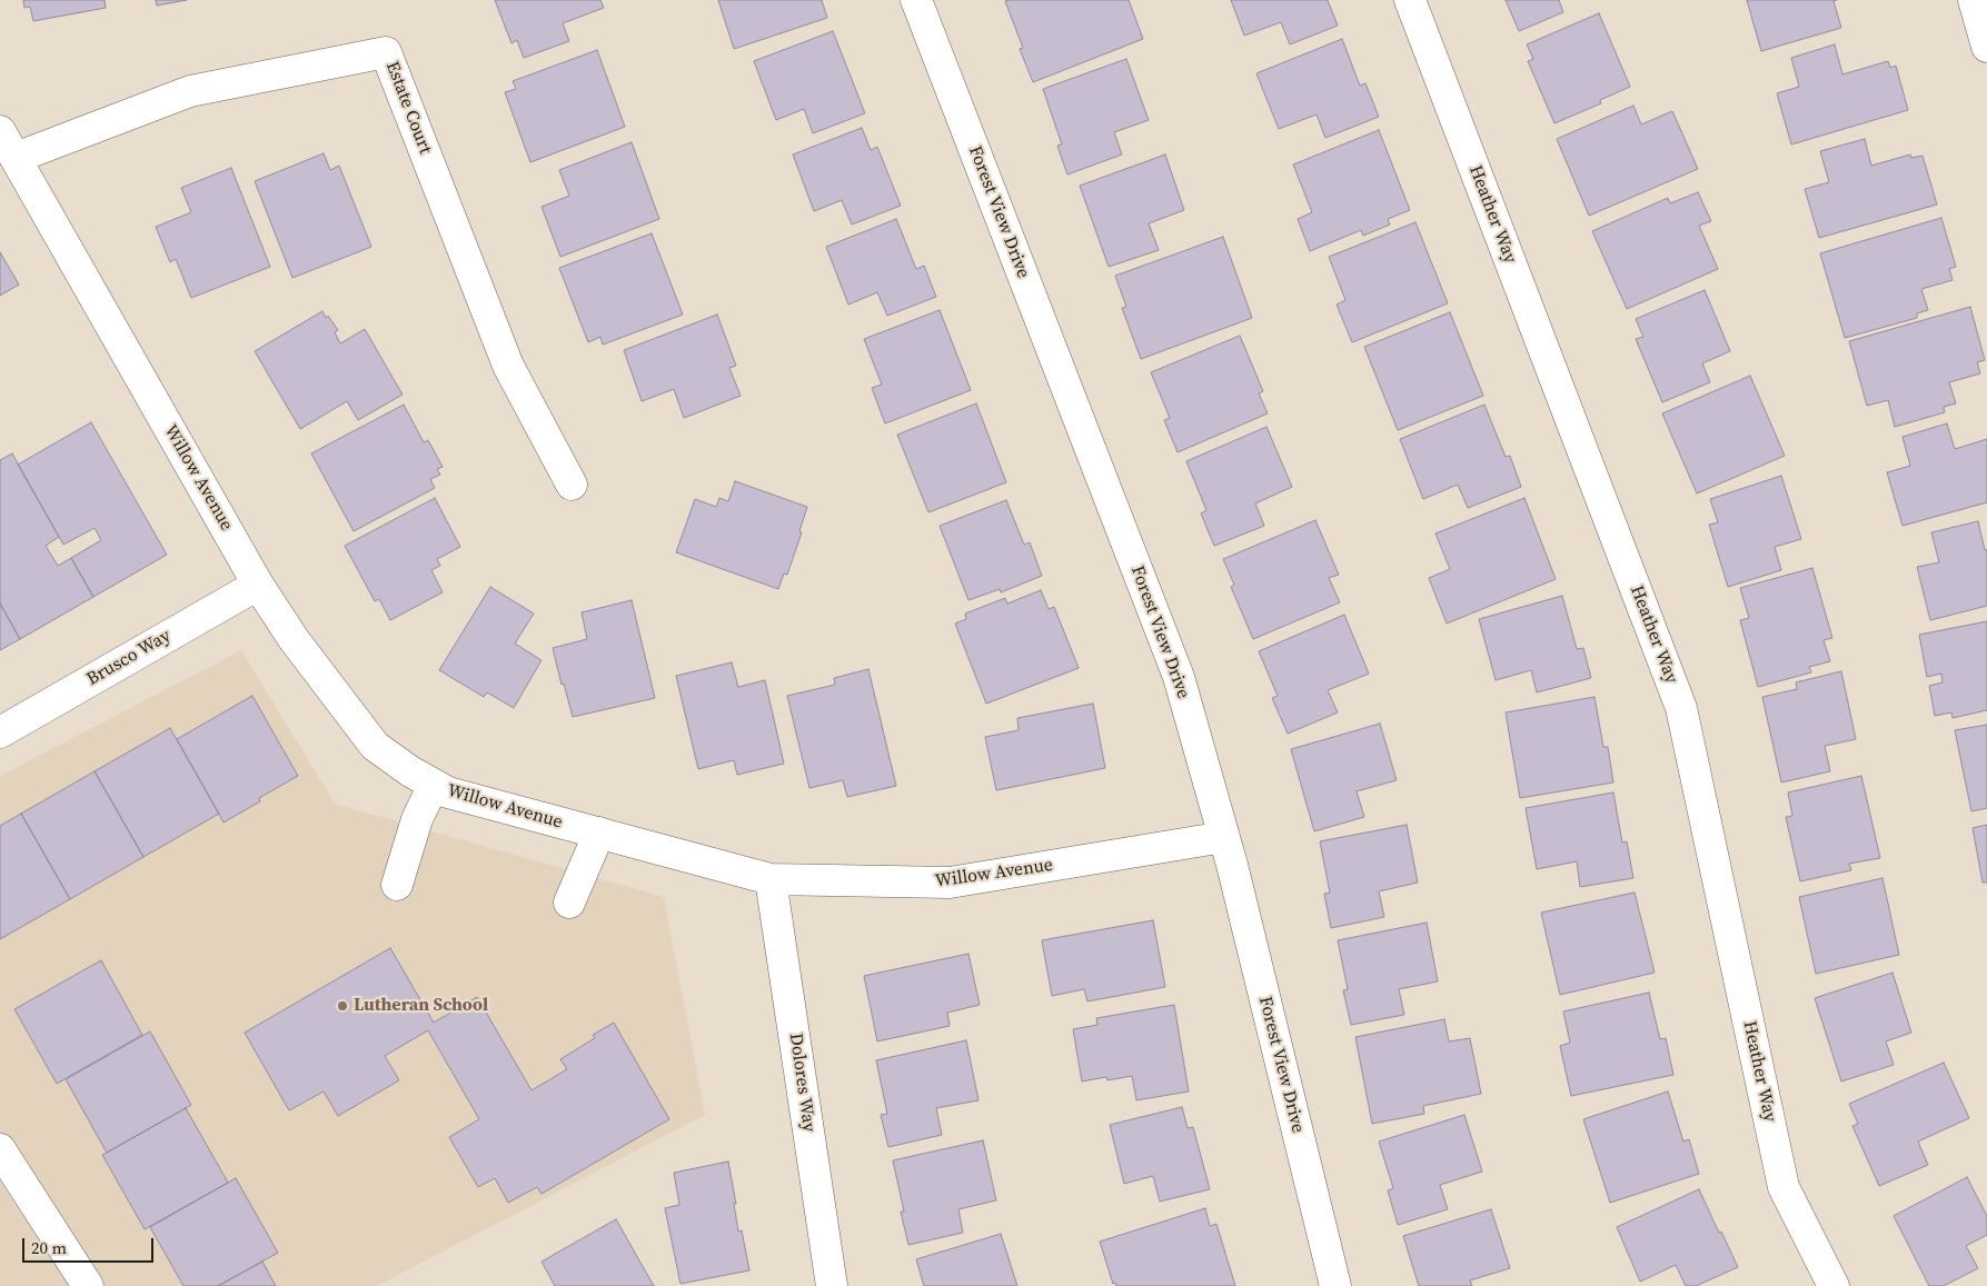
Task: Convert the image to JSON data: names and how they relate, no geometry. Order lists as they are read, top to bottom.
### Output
{
  "streets": {
    "street": [
      "Estate Court",
      "Forest View Drive",
      "Heather Way",
      "Willow Avenue",
      "Brusco Way",
      "Dolores Way"
    ]
  },
  "crossings": [
    ["Estate Court", "Willow Avenue"],
    ["Forest View Drive", "Willow Avenue"],
    ["Willow Avenue", "Brusco Way"],
    ["Willow Avenue", "Dolores Way"]
  ],
  "places": ["Lutheran School"],
  "scale_bar": "20 m"
}
